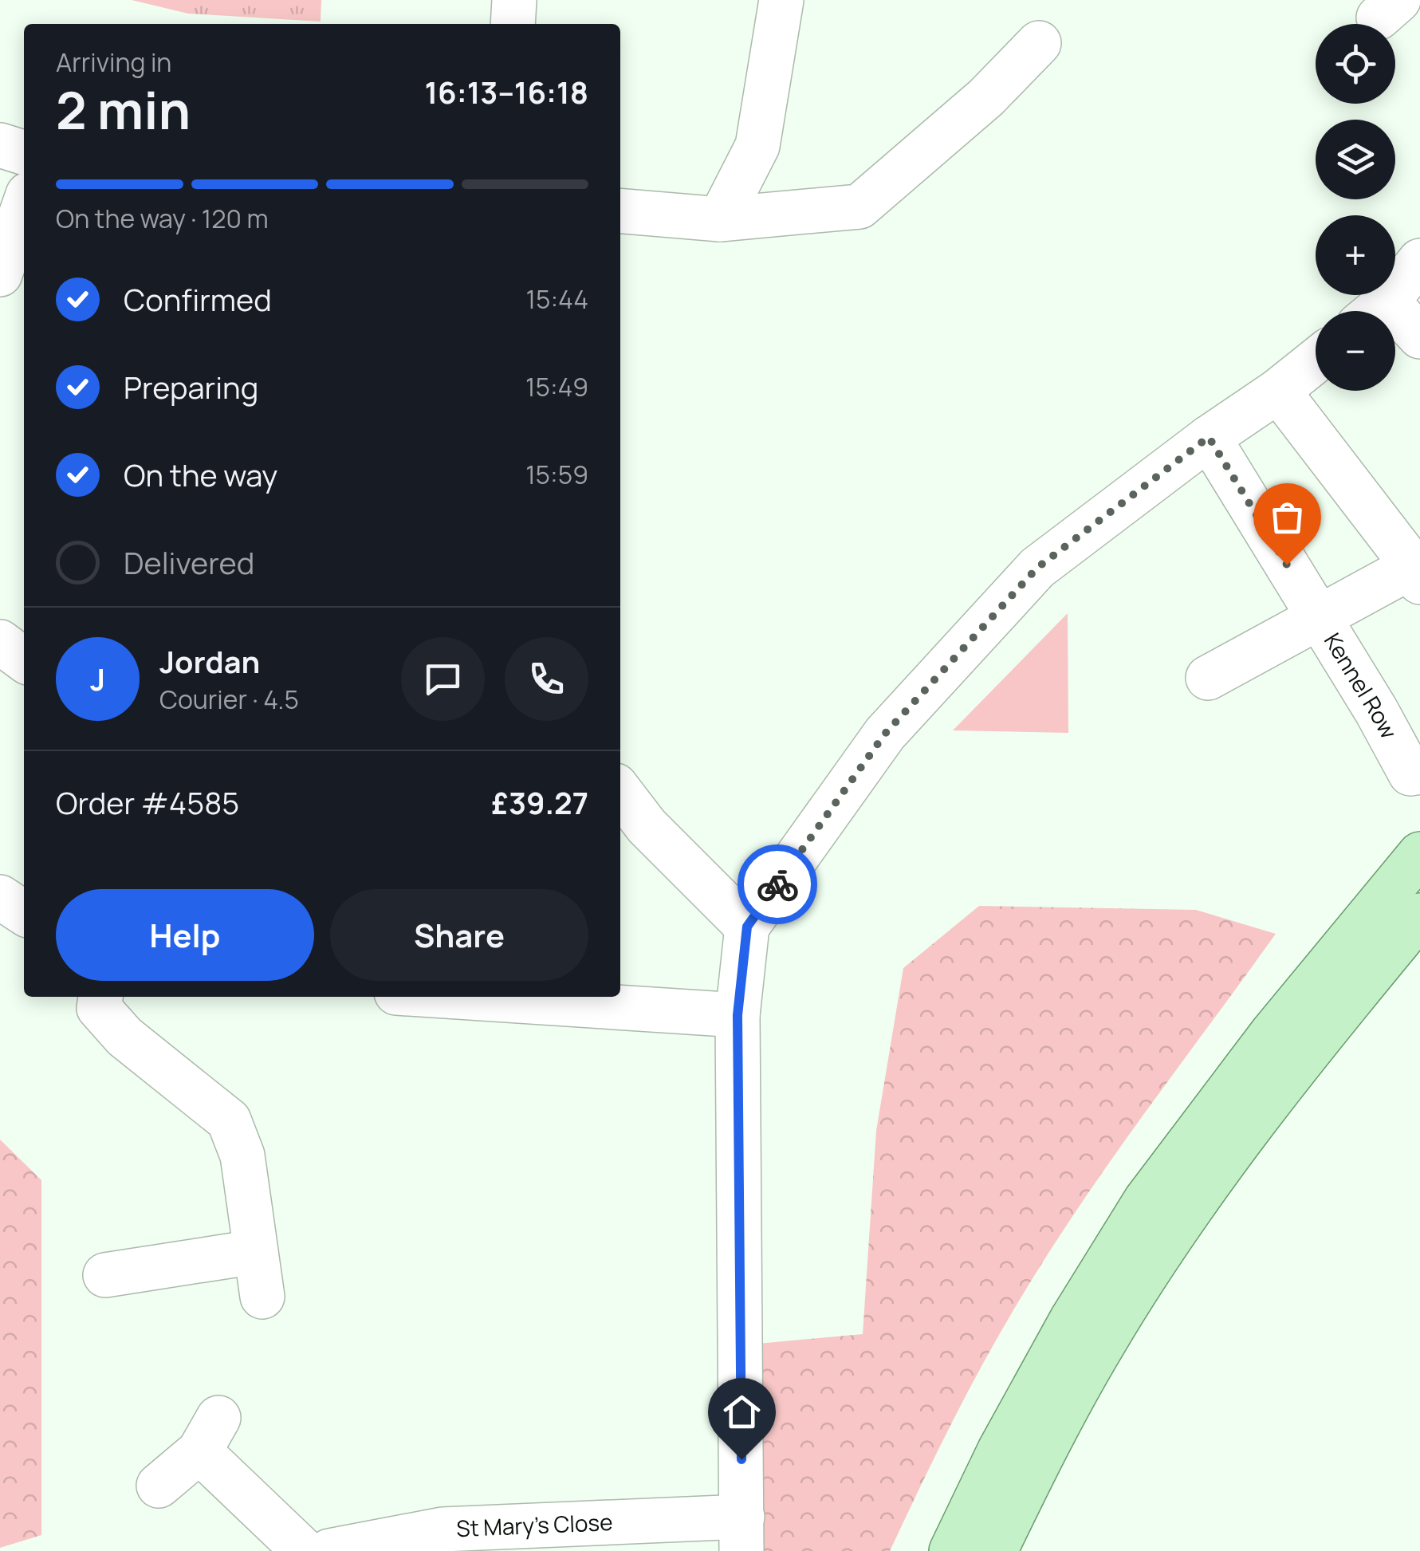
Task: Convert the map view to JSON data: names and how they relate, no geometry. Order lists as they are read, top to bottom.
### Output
{
  "streets": {
    "street": ["Kennel Row", "St Mary's Close"]
  },
  "page": {
    "map_buttons": ["+", "−"],
    "heading": ["2 min", "Arriving in", "16:13–16:18"],
    "panel": [
      "Jordan",
      "Courier · 4.5",
      "Order #4585",
      "£39.27"
    ],
    "bar": "On the way · 120 m",
    "list": [
      ["Confirmed", "15:44"],
      ["Preparing", "15:49"],
      ["On the way", "15:59"],
      "Delivered"
    ],
    "round": "J",
    "buttons": ["Help", "Share"]
  }
}
